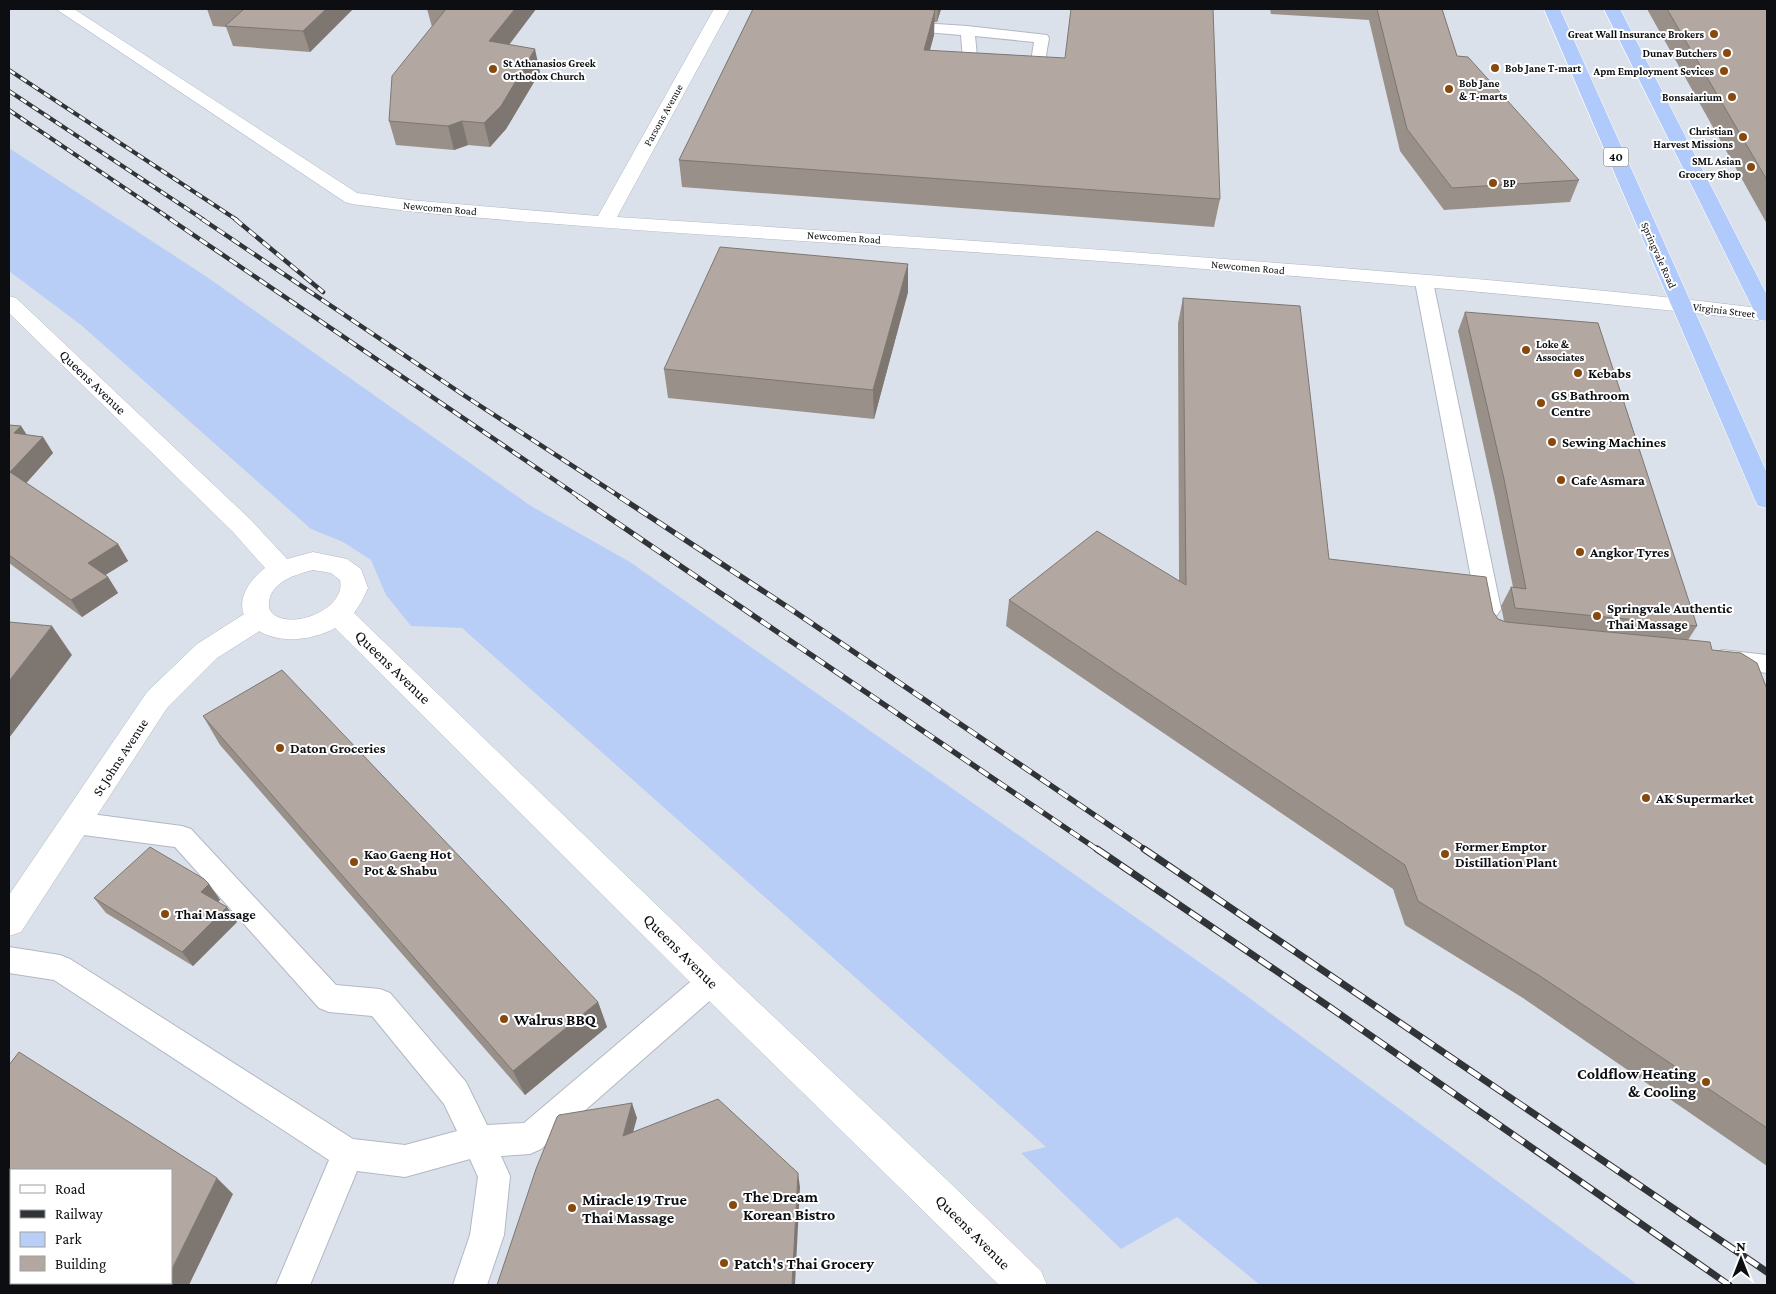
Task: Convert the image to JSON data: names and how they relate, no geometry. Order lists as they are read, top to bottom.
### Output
{
  "streets": {
    "highway": ["40", "Springvale Road"],
    "street": [
      "Parsons Avenue",
      "Newcomen Road",
      "Virginia Street",
      "Queens Avenue",
      "St Johns Avenue"
    ]
  },
  "crossings": [
    ["Parsons Avenue", "Newcomen Road"],
    ["Newcomen Road", "Springvale Road"],
    ["Newcomen Road", "Virginia Street"],
    ["Springvale Road", "Virginia Street"],
    ["Queens Avenue", "St Johns Avenue"]
  ],
  "places": [
    "Great Wall Insurance Brokers",
    "Dunav Butchers",
    "Bob Jane T-mart",
    "St Athanasios Greek Orthodox Church",
    "Apm Employment Sevices",
    "Bob Jane & T-marts",
    "Bonsaiarium",
    "Christian Harvest Missions",
    "SML Asian Grocery Shop",
    "BP",
    "Loke & Associates",
    "Kebabs",
    "GS Bathroom Centre",
    "Sewing Machines",
    "Cafe Asmara",
    "Angkor Tyres",
    "Springvale Authentic Thai Massage",
    "Daton Groceries",
    "AK Supermarket",
    "Former Emptor Distillation Plant",
    "Kao Gaeng Hot Pot & Shabu",
    "Thai Massage",
    "Walrus BBQ",
    "Coldflow Heating & Cooling",
    "The Dream Korean Bistro",
    "Miracle 19 True Thai Massage",
    "Patch's Thai Grocery"
  ],
  "legend": [
    "Road",
    "Railway",
    "Park",
    "Building"
  ],
  "north": "top"
}
